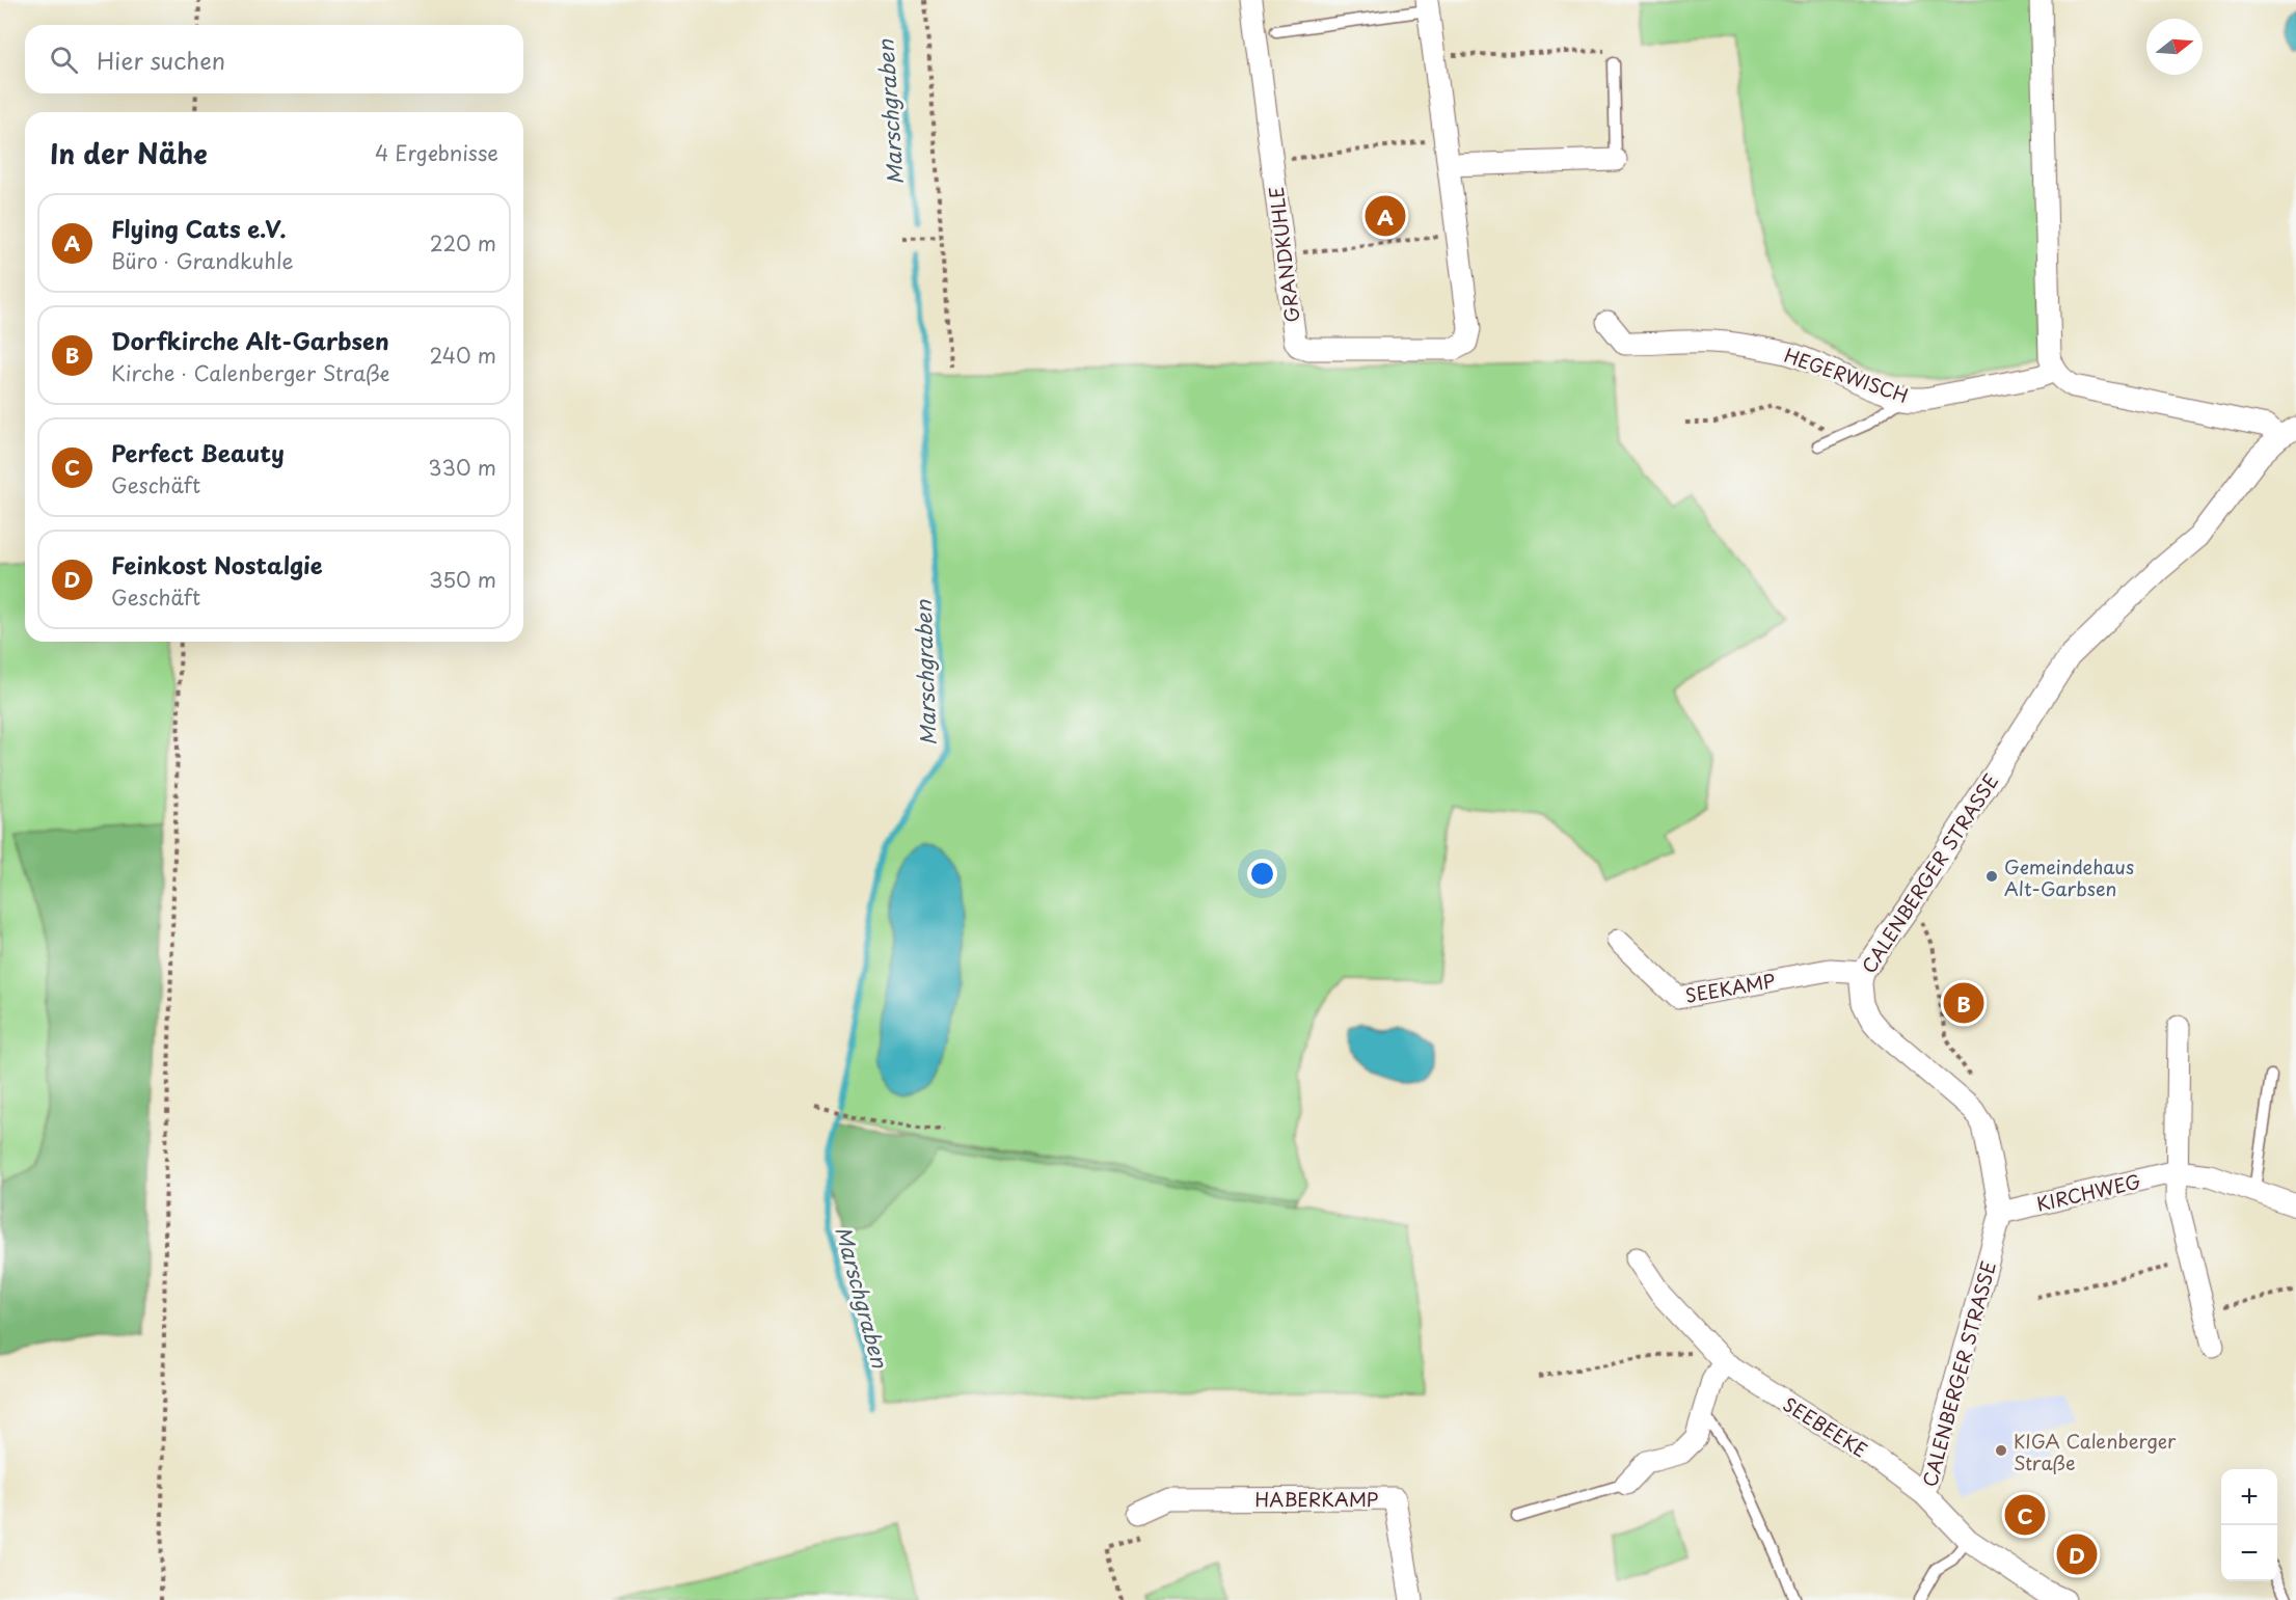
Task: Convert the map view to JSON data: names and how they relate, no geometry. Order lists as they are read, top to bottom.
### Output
{
  "streets": {
    "street": [
      "GRANDKUHLE",
      "HEGERWISCH",
      "CALENBERGER STRASSE",
      "SEEKAMP",
      "KIRCHWEG",
      "SEEBEEKE",
      "HABERKAMP"
    ]
  },
  "crossings": [
    ["CALENBERGER STRASSE", "SEEKAMP"],
    ["CALENBERGER STRASSE", "KIRCHWEG"],
    ["CALENBERGER STRASSE", "SEEBEEKE"]
  ],
  "water": ["Marschgraben"],
  "places": ["Gemeindehaus Alt-Garbsen", "KIGA Calenberger Straße"],
  "north": "right",
  "page": {
    "search": "Hier suchen",
    "heading": ["In der Nähe", "4 Ergebnisse"],
    "pins": [
      "A",
      "B",
      "C",
      "D"
    ],
    "list": [
      {
        "mark": "A",
        "name": "Flying Cats e.V.",
        "note": "Büro · Grandkuhle",
        "value": "220 m"
      },
      {
        "mark": "B",
        "name": "Dorfkirche Alt-Garbsen",
        "note": "Kirche · Calenberger Straße",
        "value": "240 m"
      },
      {
        "mark": "C",
        "name": "Perfect Beauty",
        "note": "Geschäft",
        "value": "330 m"
      },
      {
        "mark": "D",
        "name": "Feinkost Nostalgie",
        "note": "Geschäft",
        "value": "350 m"
      }
    ],
    "map_buttons": ["+", "−"]
  }
}
